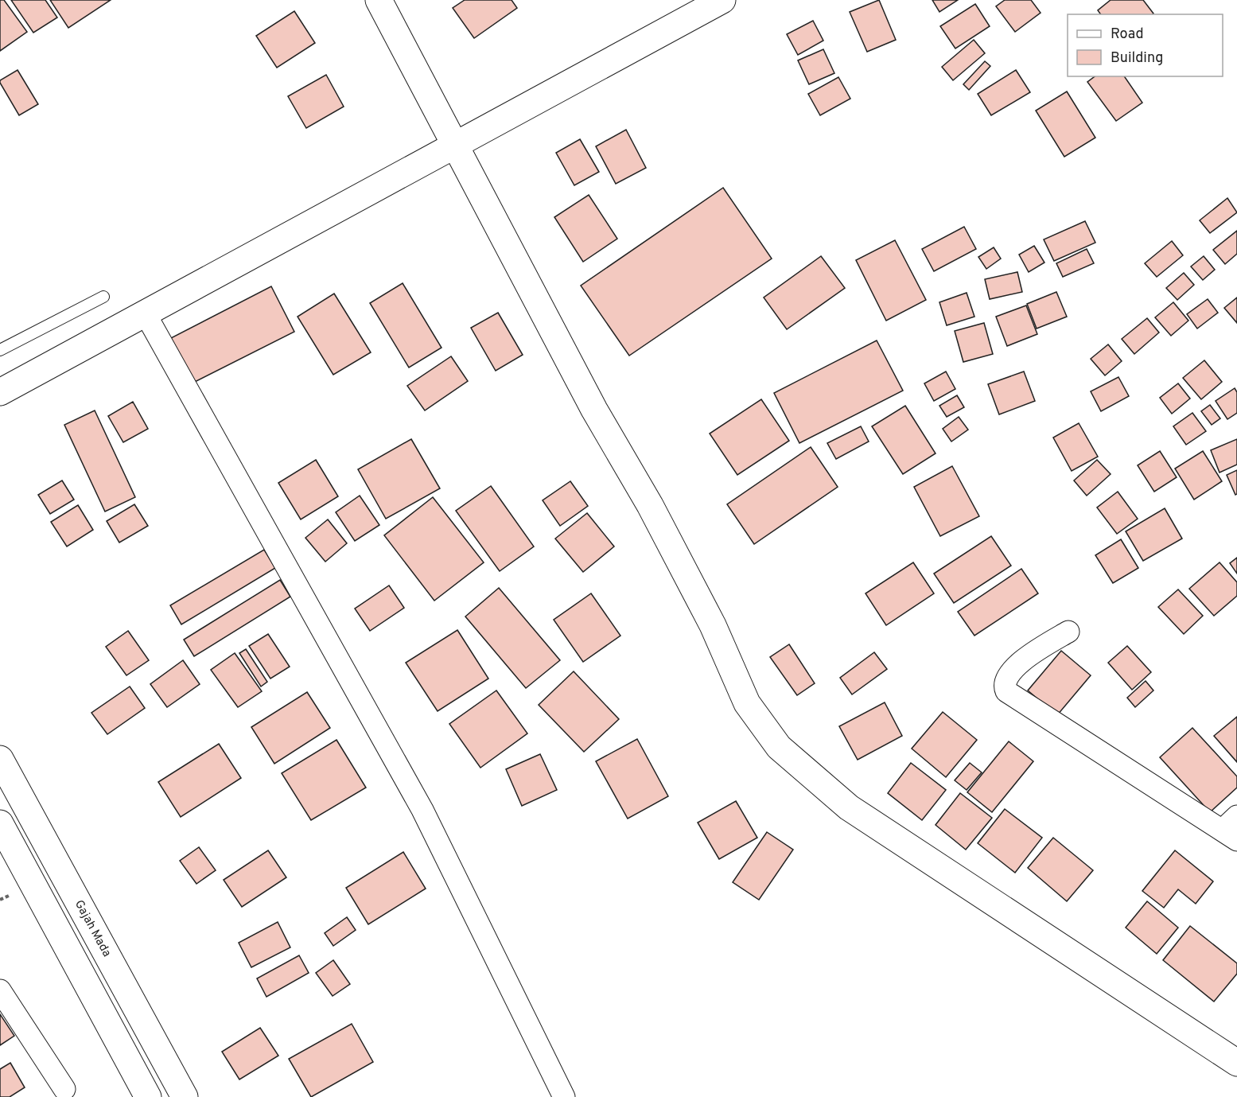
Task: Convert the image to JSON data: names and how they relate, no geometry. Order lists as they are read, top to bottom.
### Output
{
  "streets": {
    "street": ["Gajah Mada"]
  },
  "legend": ["Road", "Building"]
}
